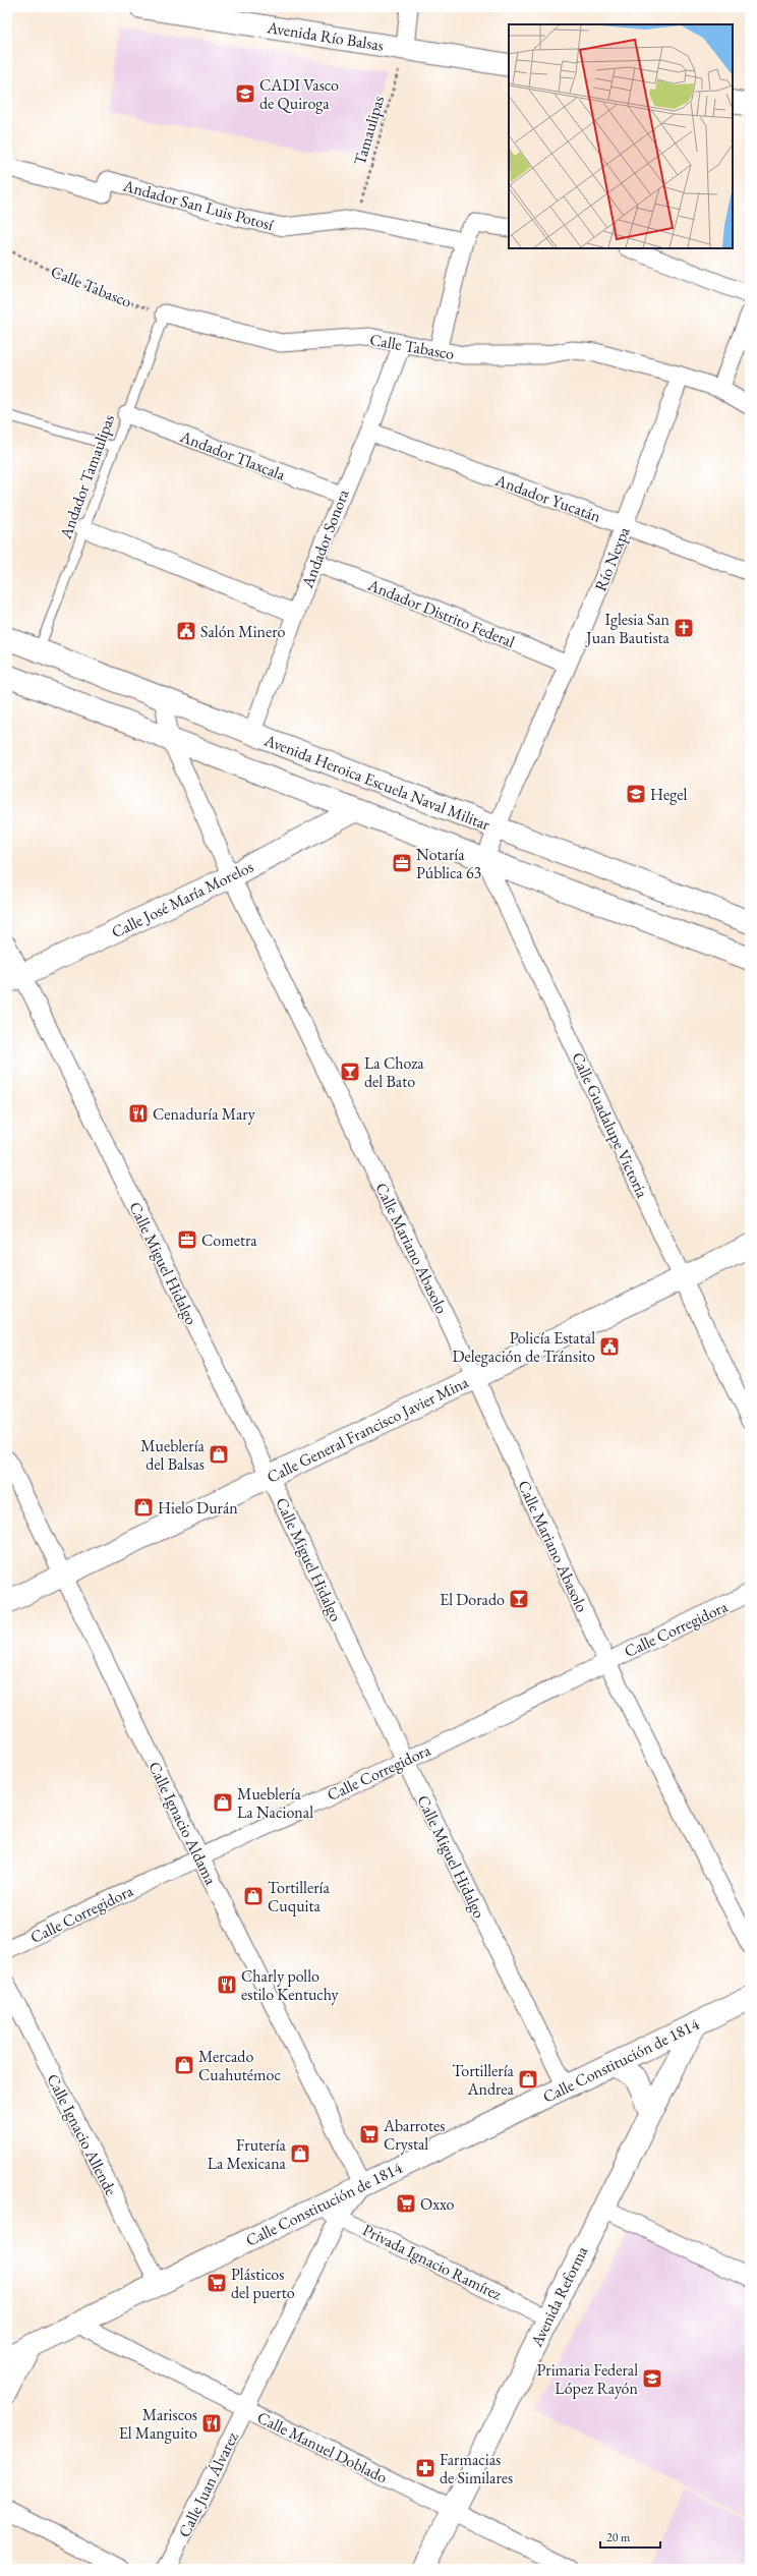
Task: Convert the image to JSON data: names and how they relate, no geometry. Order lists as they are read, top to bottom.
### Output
{
  "streets": {
    "street": [
      "Avenida Río Balsas",
      "Andador San Luis Potosí",
      "Calle Tabasco",
      "Andador Tlaxcala",
      "Andador Yucatán",
      "Andador Sonora",
      "Río Nexpa",
      "Andador Distrito Federal",
      "Avenida Heroica Escuela Naval Militar",
      "Calle José María Morelos",
      "Calle Guadalupe Victoria",
      "Calle Mariano Abasolo",
      "Calle Miguel Hidalgo",
      "Calle General Francisco Javier Mina",
      "Calle Corregidora",
      "Calle Ignacio Aldama",
      "Calle Constitución de 1814",
      "Calle Ignacio Allende",
      "Privada Ignacio Ramírez",
      "Avenida Reforma",
      "Calle Manuel Doblado",
      "Calle Juan Álvarez"
    ],
    "lane": ["Andador Tamaulipas"],
    "path": ["Tamaulipas"]
  },
  "crossings": [
    ["Avenida Río Balsas", "Tamaulipas"],
    ["Tamaulipas", "Andador San Luis Potosí"],
    ["Calle Tabasco", "Andador Tamaulipas"],
    ["Calle Tabasco", "Andador Sonora"],
    ["Calle Tabasco", "Río Nexpa"],
    ["Andador Tlaxcala", "Andador Tamaulipas"],
    ["Andador Tlaxcala", "Andador Sonora"],
    ["Andador Tamaulipas", "Avenida Heroica Escuela Naval Militar"],
    ["Andador Yucatán", "Andador Sonora"],
    ["Andador Yucatán", "Río Nexpa"],
    ["Andador Sonora", "Andador Distrito Federal"],
    ["Andador Sonora", "Avenida Heroica Escuela Naval Militar"],
    ["Río Nexpa", "Andador Distrito Federal"],
    ["Río Nexpa", "Avenida Heroica Escuela Naval Militar"],
    ["Avenida Heroica Escuela Naval Militar", "Calle José María Morelos"],
    ["Avenida Heroica Escuela Naval Militar", "Calle Guadalupe Victoria"],
    ["Avenida Heroica Escuela Naval Militar", "Calle Mariano Abasolo"],
    ["Calle José María Morelos", "Calle Mariano Abasolo"],
    ["Calle José María Morelos", "Calle Miguel Hidalgo"],
    ["Calle Guadalupe Victoria", "Calle General Francisco Javier Mina"],
    ["Calle Mariano Abasolo", "Calle General Francisco Javier Mina"],
    ["Calle Mariano Abasolo", "Calle Corregidora"],
    ["Calle Miguel Hidalgo", "Calle General Francisco Javier Mina"],
    ["Calle Miguel Hidalgo", "Calle Corregidora"],
    ["Calle Miguel Hidalgo", "Calle Constitución de 1814"],
    ["Calle General Francisco Javier Mina", "Calle Ignacio Aldama"],
    ["Calle Corregidora", "Calle Ignacio Aldama"],
    ["Calle Ignacio Aldama", "Calle Constitución de 1814"],
    ["Calle Ignacio Aldama", "Calle Juan Álvarez"],
    ["Calle Constitución de 1814", "Calle Ignacio Allende"],
    ["Calle Constitución de 1814", "Privada Ignacio Ramírez"],
    ["Calle Constitución de 1814", "Avenida Reforma"],
    ["Calle Constitución de 1814", "Calle Manuel Doblado"],
    ["Calle Constitución de 1814", "Calle Juan Álvarez"],
    ["Privada Ignacio Ramírez", "Avenida Reforma"],
    ["Privada Ignacio Ramírez", "Calle Juan Álvarez"],
    ["Avenida Reforma", "Calle Manuel Doblado"],
    ["Calle Manuel Doblado", "Calle Juan Álvarez"]
  ],
  "places": {
    "school or university": ["CADI Vasco de Quiroga", "Hegel", "Primaria Federal López Rayón"],
    "church": ["Iglesia San Juan Bautista"],
    "public building": ["Salón Minero", "Policía Estatal Delegación de Tránsito"],
    "office": ["Notaría Pública 63", "Cometra"],
    "bar": ["La Choza del Bato", "El Dorado"],
    "restaurant": ["Cenaduría Mary", "Charly pollo estilo Kentuchy", "Mariscos El Manguito"],
    "shop": [
      "Mueblería del Balsas",
      "Hielo Durán",
      "Mueblería La Nacional",
      "Tortillería Cuquita",
      "Mercado Cuahutémoc",
      "Tortillería Andrea",
      "Frutería La Mexicana"
    ],
    "supermarket": ["Abarrotes Crystal", "Oxxo", "Plásticos del puerto"],
    "pharmacy": ["Farmacias de Similares"]
  },
  "scale_bar": "20 m"
}
